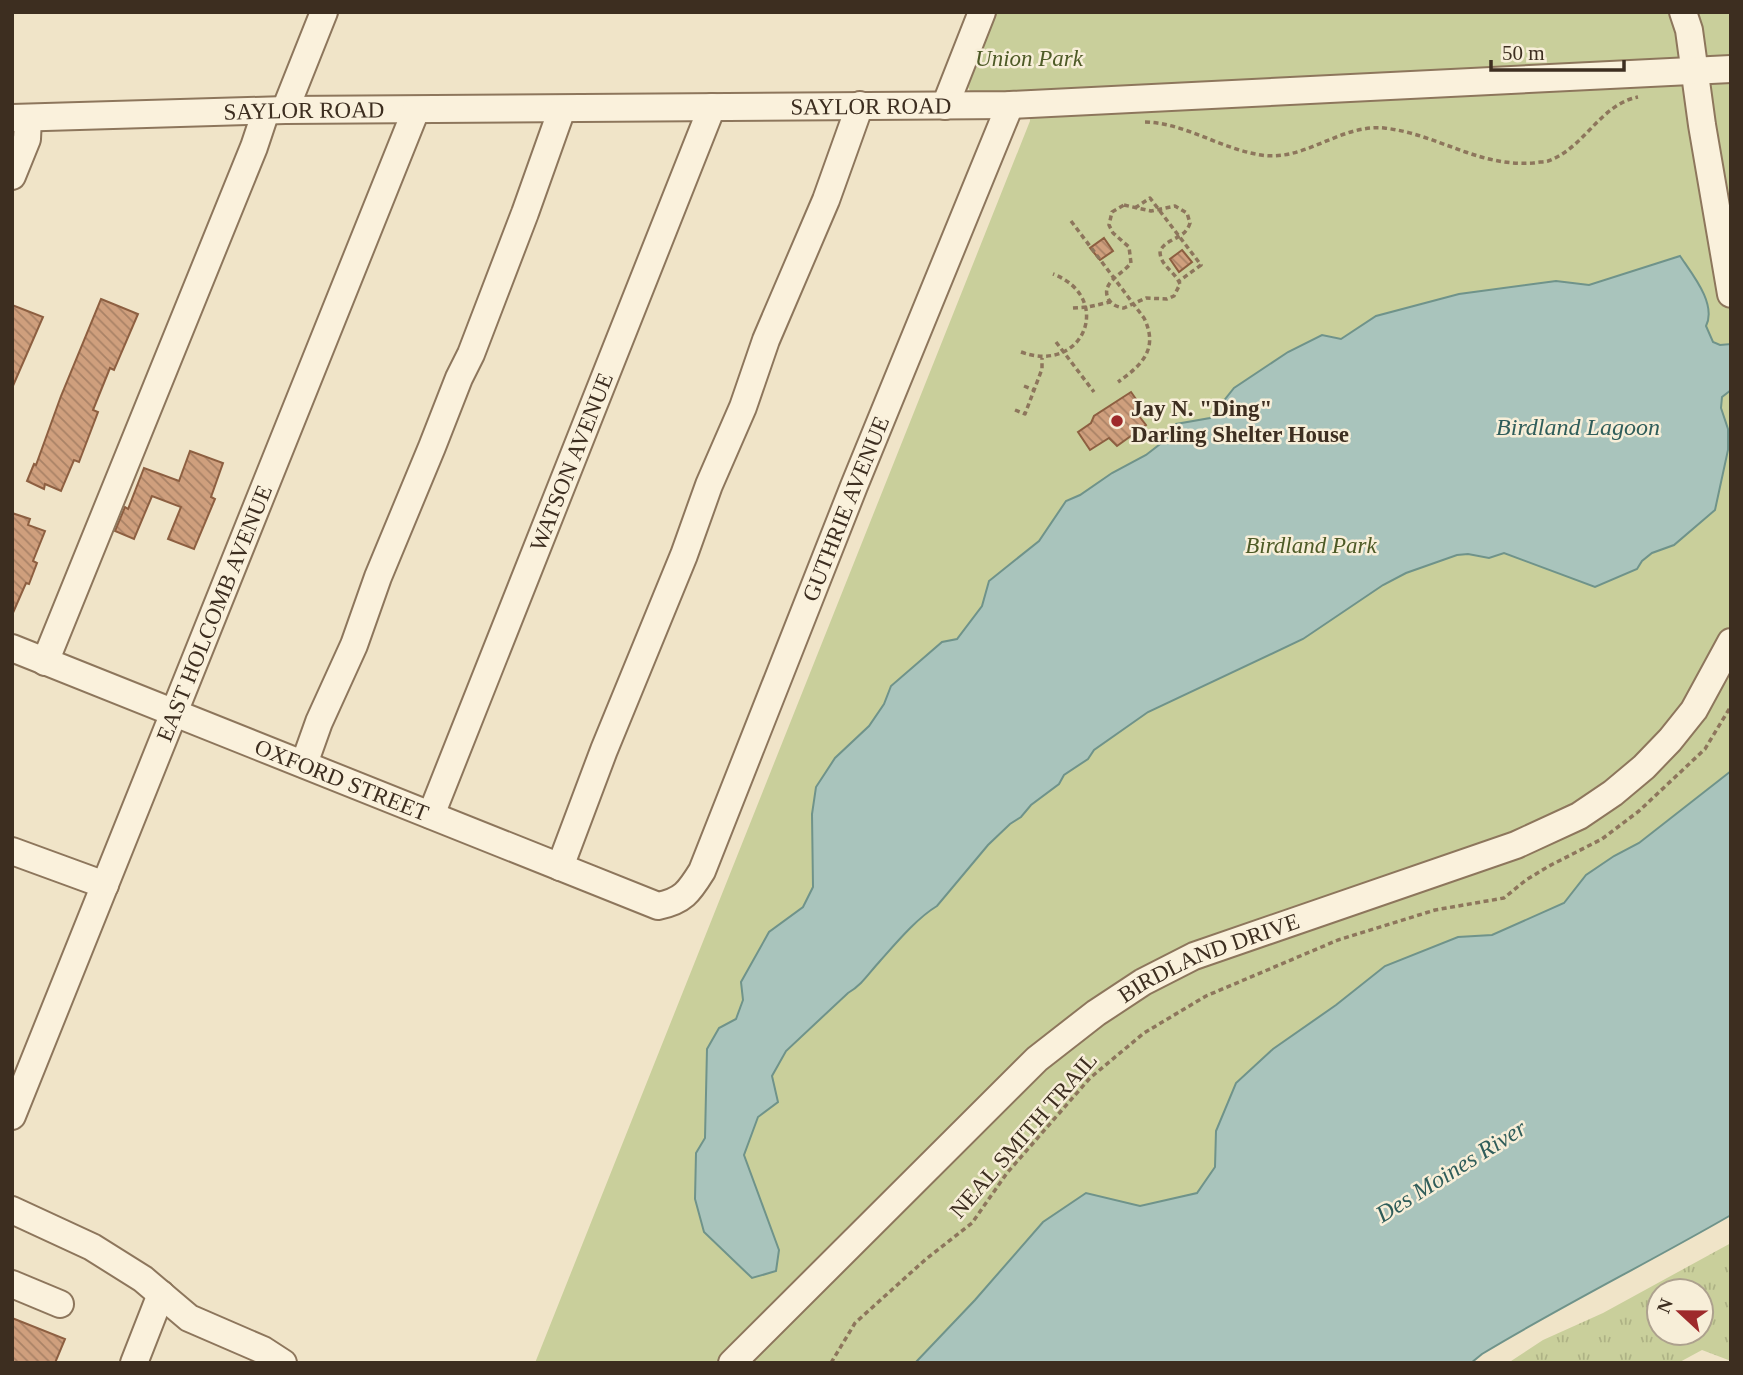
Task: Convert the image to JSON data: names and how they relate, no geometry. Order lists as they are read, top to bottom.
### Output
{
  "streets": {
    "street": [
      "SAYLOR ROAD",
      "WATSON AVENUE",
      "GUTHRIE AVENUE",
      "EAST HOLCOMB AVENUE",
      "OXFORD STREET",
      "BIRDLAND DRIVE"
    ],
    "path": ["NEAL SMITH TRAIL"]
  },
  "crossings": [
    ["SAYLOR ROAD", "WATSON AVENUE"],
    ["SAYLOR ROAD", "GUTHRIE AVENUE"],
    ["SAYLOR ROAD", "EAST HOLCOMB AVENUE"],
    ["WATSON AVENUE", "OXFORD STREET"],
    ["GUTHRIE AVENUE", "OXFORD STREET"],
    ["EAST HOLCOMB AVENUE", "OXFORD STREET"]
  ],
  "water": ["Birdland Lagoon", "Des Moines River"],
  "parks": ["Union Park", "Birdland Park"],
  "places": ["Jay N. \"Ding\" Darling Shelter House"],
  "scale_bar": "50 m",
  "north": "left"
}
